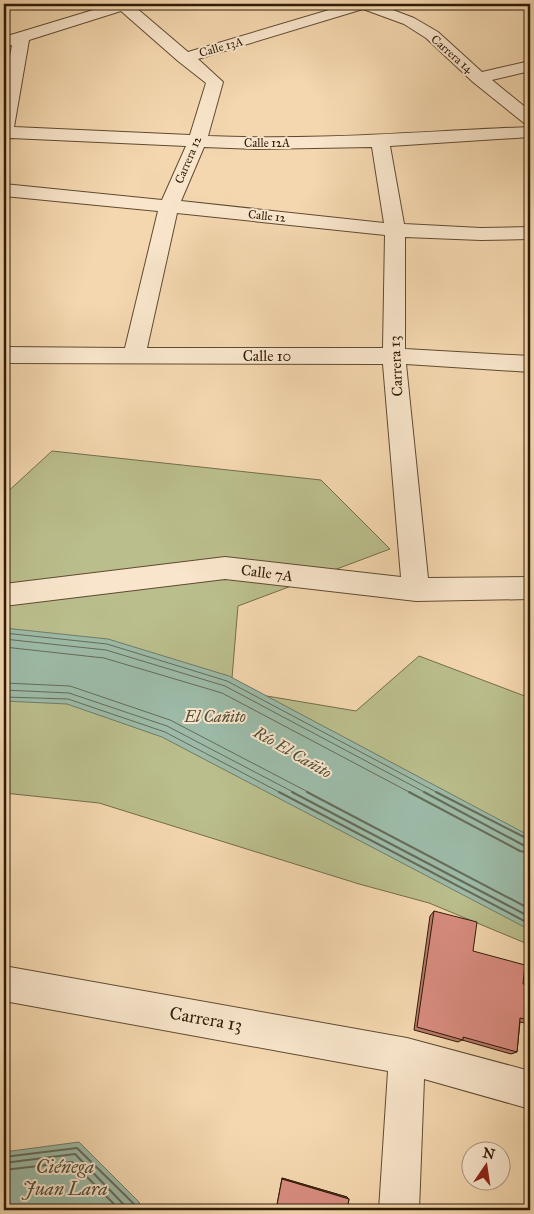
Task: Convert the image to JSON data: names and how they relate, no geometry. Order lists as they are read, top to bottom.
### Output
{
  "streets": {
    "street": [
      "Calle 13A",
      "Carrera 14",
      "Calle 12A",
      "Carrera 12",
      "Calle 12",
      "Calle 10",
      "Carrera 13",
      "Calle 7A"
    ]
  },
  "crossings": [
    ["Calle 13A", "Carrera 14"],
    ["Calle 13A", "Carrera 12"],
    ["Calle 12A", "Carrera 12"],
    ["Calle 12A", "Carrera 13"],
    ["Carrera 12", "Calle 12"],
    ["Carrera 12", "Calle 10"],
    ["Calle 12", "Carrera 13"],
    ["Calle 10", "Carrera 13"],
    ["Carrera 13", "Calle 7A"]
  ],
  "water": ["El Cañito", "Río El Cañito", "Ciénega Juan Lara"],
  "north": "top"
}
